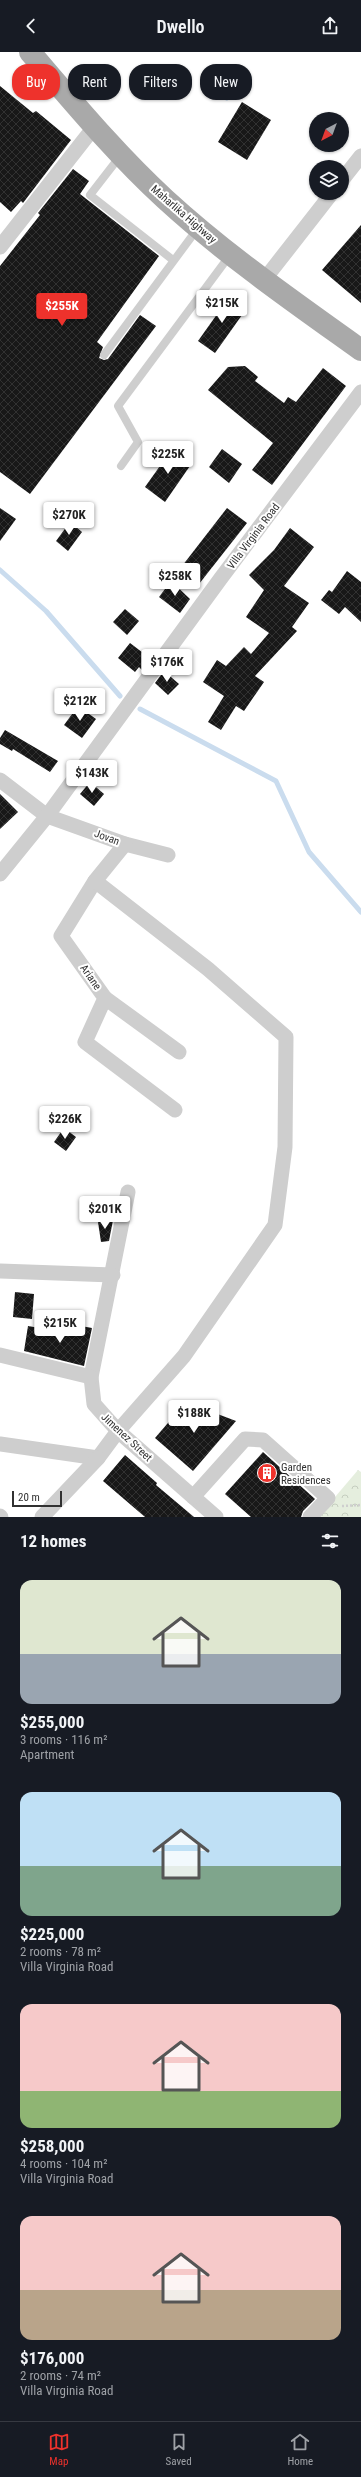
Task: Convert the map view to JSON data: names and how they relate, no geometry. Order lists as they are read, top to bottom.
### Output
{
  "streets": {
    "main road": ["Maharlika Highway"],
    "street": [
      "Villa Virginia Road",
      "Jovan",
      "Ariane",
      "Jimenez Street"
    ]
  },
  "crossings": [
    ["Villa Virginia Road", "Jovan"],
    ["Jovan", "Ariane"]
  ],
  "places": {
    "building": ["Garden Residences"]
  },
  "scale_bar": "20 m",
  "north": "bottom left",
  "page": {
    "header": "Dwello",
    "chip": [
      "Buy",
      "Rent",
      "Filters",
      "New"
    ],
    "price": [
      "$215K",
      "$255K",
      "$225K",
      "$270K",
      "$258K",
      "$176K",
      "$212K",
      "$143K",
      "$226K",
      "$201K",
      "$215K",
      "$188K"
    ],
    "scale": "20 m",
    "heading": "12 homes",
    "list": [
      {
        "name": "$255,000",
        "note": "3 rooms · 116 m² · Apartment"
      },
      {
        "name": "$225,000",
        "note": "2 rooms · 78 m² · Villa Virginia Road"
      },
      {
        "name": "$258,000",
        "note": "4 rooms · 104 m² · Villa Virginia Road"
      },
      {
        "name": "$176,000",
        "note": "2 rooms · 74 m² · Villa Virginia Road"
      }
    ],
    "tabs": ["Map", "Saved", "Home"]
  }
}
